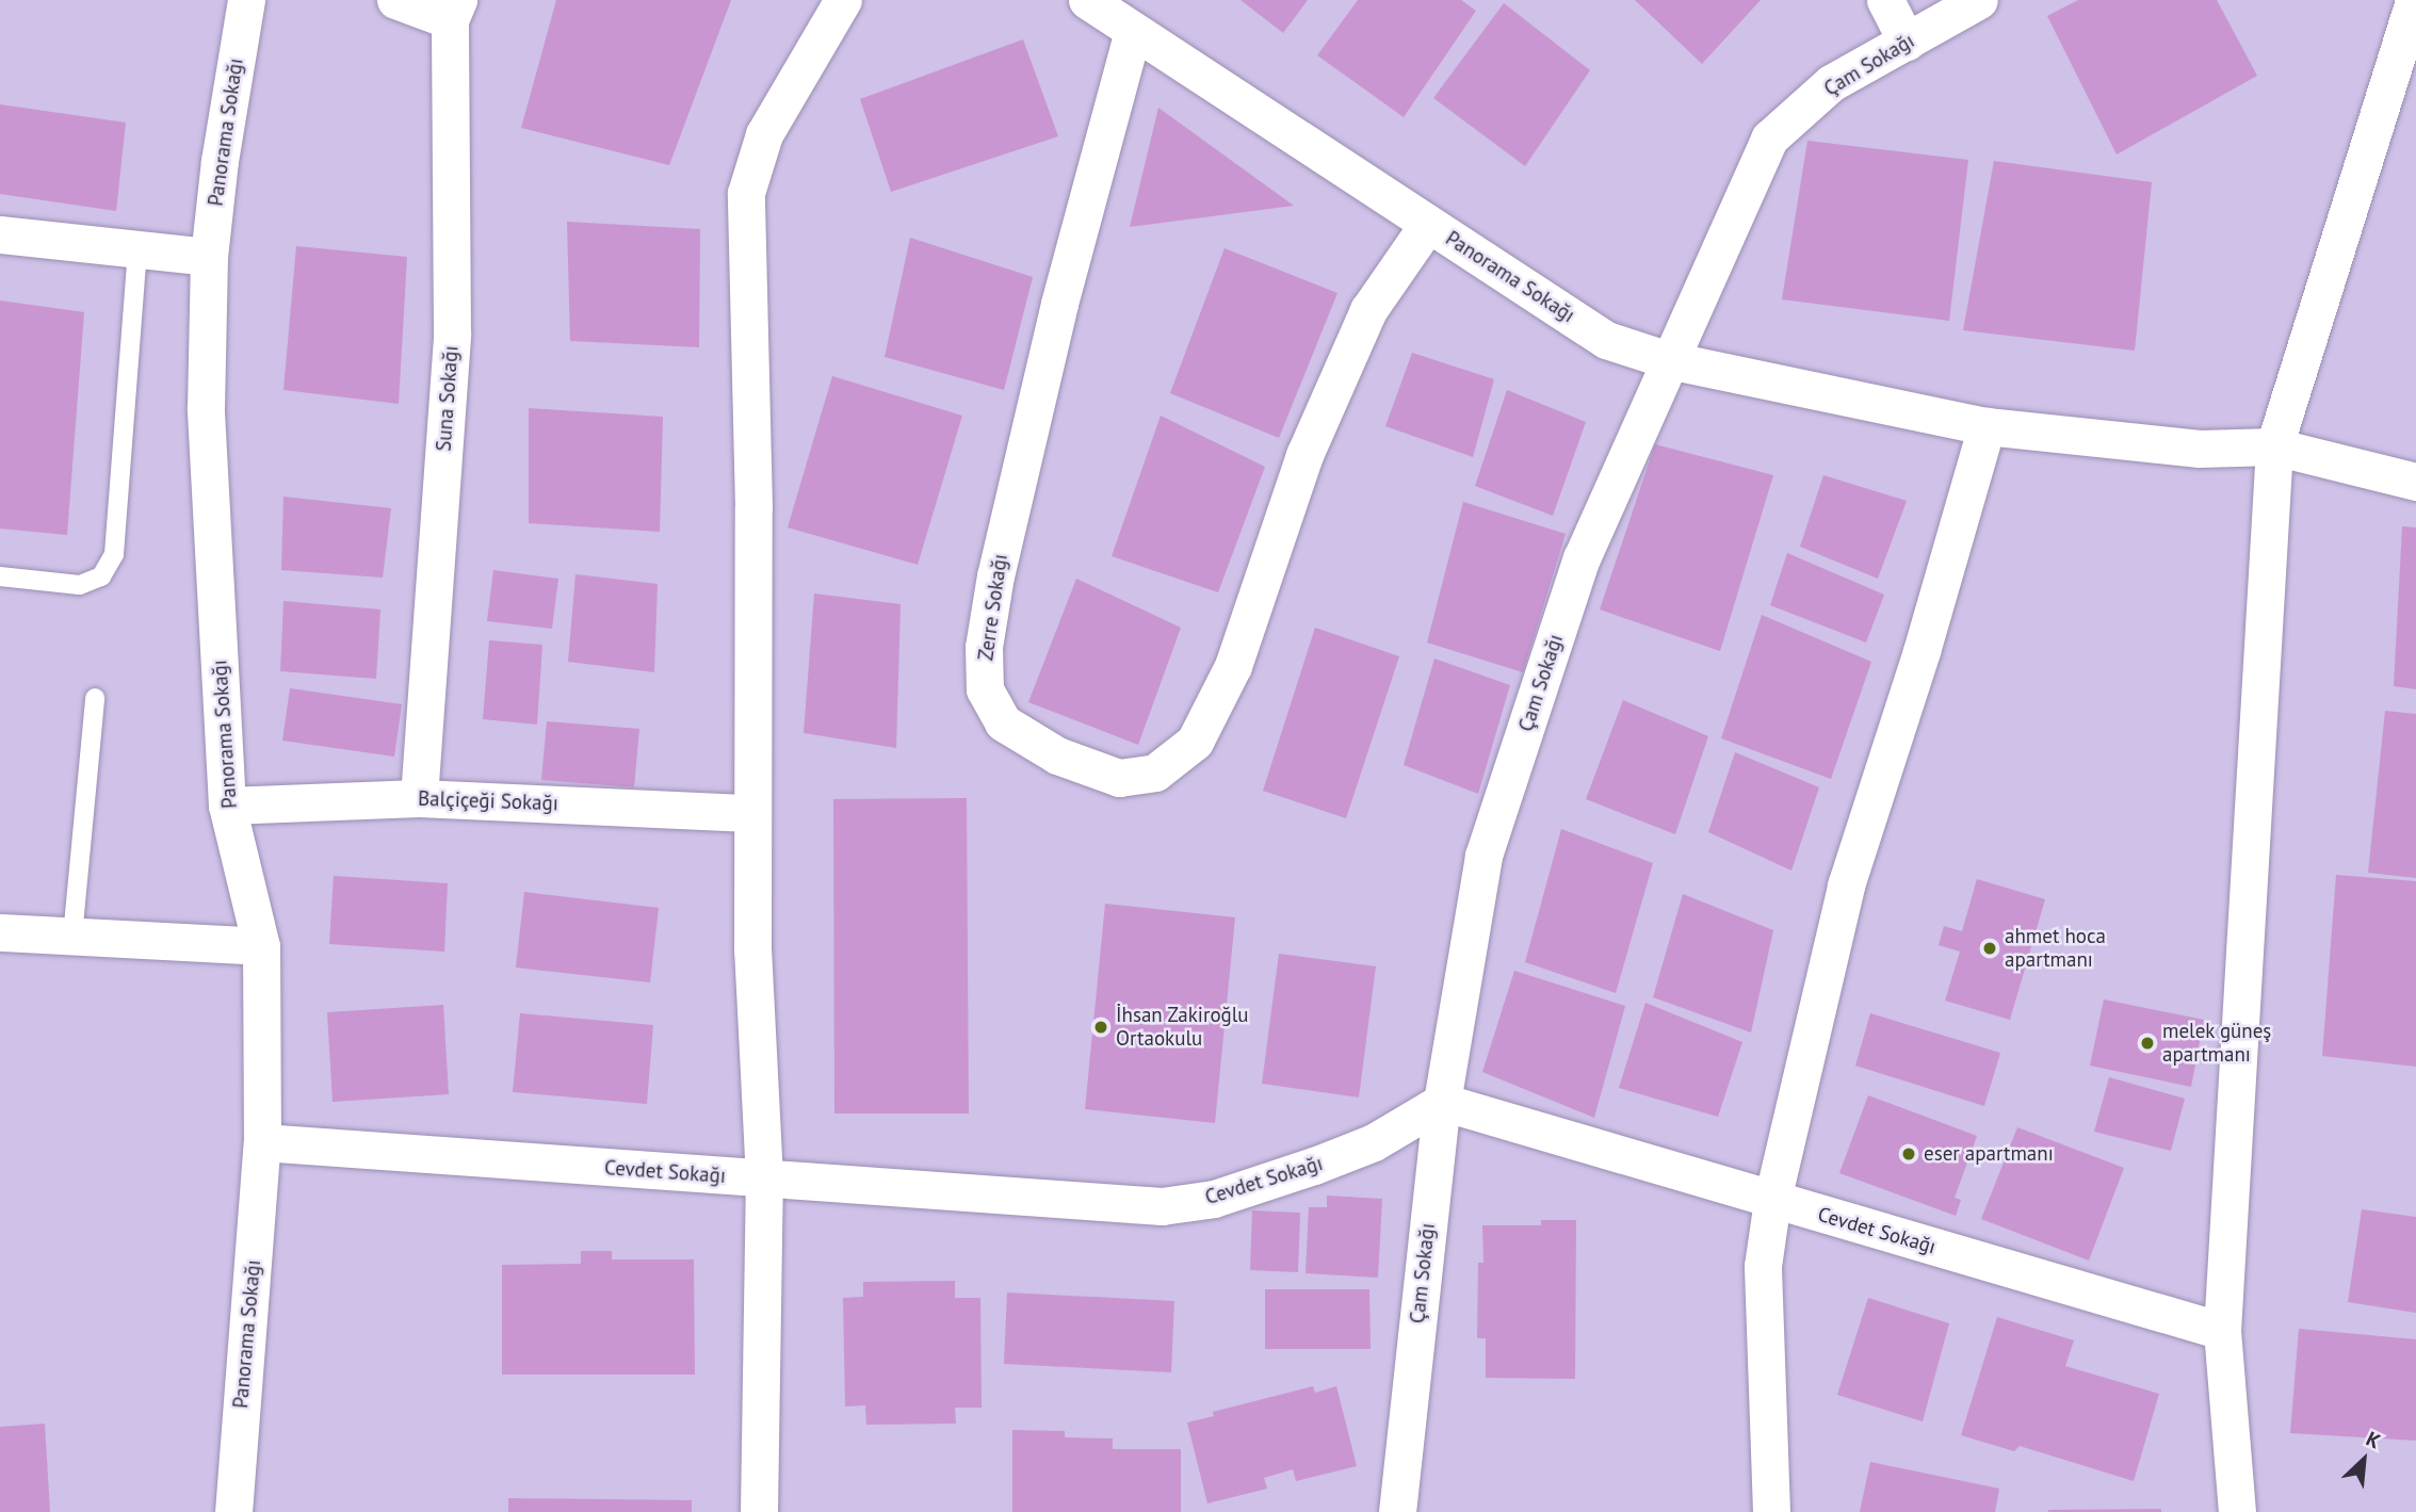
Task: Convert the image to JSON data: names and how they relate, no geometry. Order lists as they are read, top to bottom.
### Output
{
  "streets": {
    "street": [
      "Çam Sokağı",
      "Panorama Sokağı",
      "Suna Sokağı",
      "Zerre Sokağı",
      "Balçiçeği Sokağı",
      "Cevdet Sokağı"
    ]
  },
  "crossings": [
    ["Çam Sokağı", "Panorama Sokağı"],
    ["Çam Sokağı", "Cevdet Sokağı"],
    ["Panorama Sokağı", "Zerre Sokağı"],
    ["Panorama Sokağı", "Balçiçeği Sokağı"],
    ["Panorama Sokağı", "Cevdet Sokağı"],
    ["Suna Sokağı", "Balçiçeği Sokağı"]
  ],
  "places": [
    "ahmet hoca apartmanı",
    "İhsan Zakiroğlu Ortaokulu",
    "melek güneş apartmanı",
    "eser apartmanı"
  ],
  "north": "top right"
}
